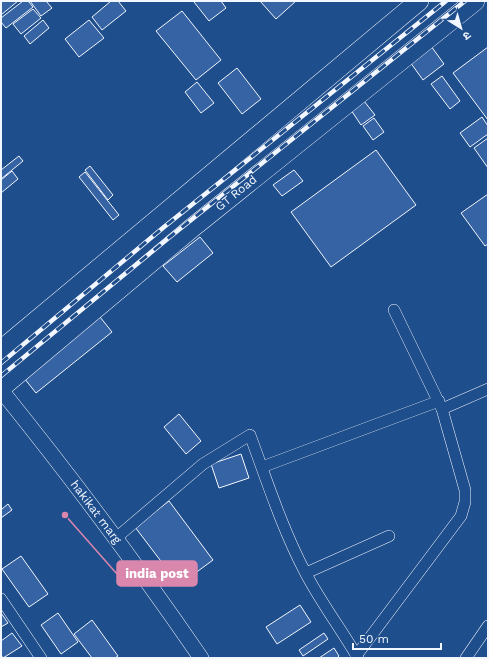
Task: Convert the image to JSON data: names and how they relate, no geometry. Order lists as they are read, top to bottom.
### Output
{
  "streets": {
    "highway": ["GT Road"],
    "street": ["hakikat marg"]
  },
  "crossings": [
    ["GT Road", "hakikat marg"]
  ],
  "places": ["india post"],
  "scale_bar": "50 m",
  "north": "bottom right"
}
